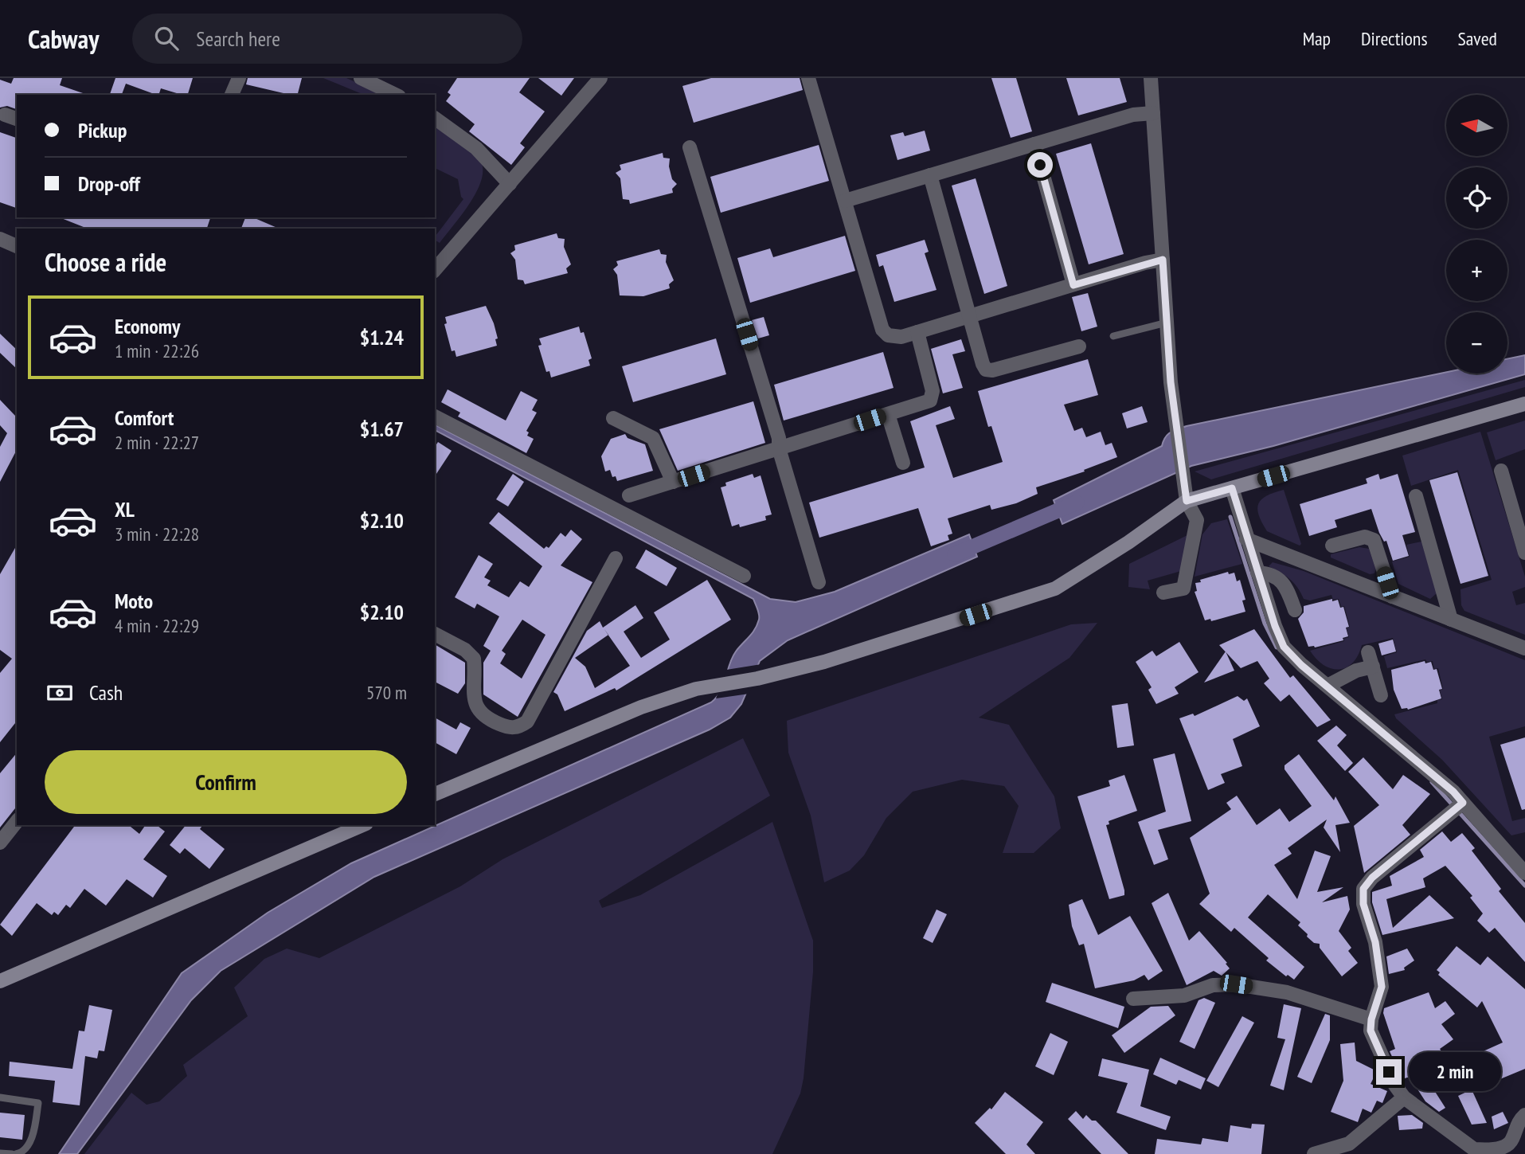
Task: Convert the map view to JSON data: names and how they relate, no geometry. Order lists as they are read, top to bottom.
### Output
{
  "north": "left",
  "page": {
    "header": "Cabway",
    "search": "Search here",
    "nav": ["Map", "Directions", "Saved"],
    "map_buttons": ["+", "−"],
    "banner": ["Pickup", "Drop-off"],
    "heading": "Choose a ride",
    "list": [
      {
        "name": "Economy",
        "note": "1 min · 22:26",
        "value": "$1.24"
      },
      {
        "name": "Comfort",
        "note": "2 min · 22:27",
        "value": "$1.67"
      },
      {
        "name": "XL",
        "note": "3 min · 22:28",
        "value": "$2.10"
      },
      {
        "name": "Moto",
        "note": "4 min · 22:29",
        "value": "$2.10"
      }
    ],
    "pay": ["Cash", "570 m"],
    "buttons": "Confirm",
    "bubble": "2 min"
  }
}
